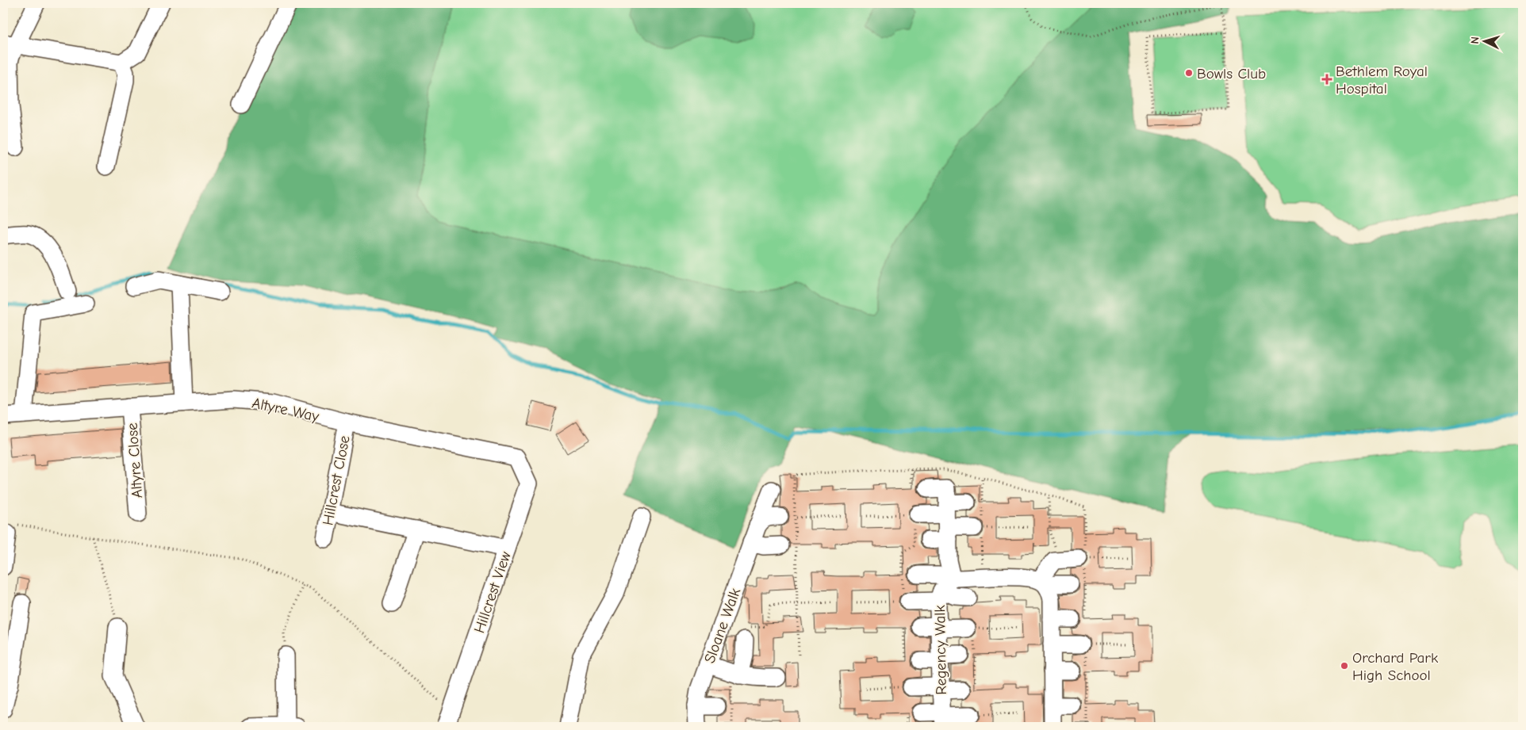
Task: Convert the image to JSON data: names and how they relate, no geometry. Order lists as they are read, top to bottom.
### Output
{
  "streets": {
    "street": [
      "Altyre Way",
      "Altyre Close",
      "Hillcrest Close",
      "Hillcrest View",
      "Sloane Walk",
      "Regency Walk"
    ]
  },
  "crossings": [
    ["Altyre Way", "Altyre Close"],
    ["Altyre Way", "Hillcrest Close"],
    ["Altyre Way", "Hillcrest View"]
  ],
  "places": {
    "other": ["Bowls Club", "Orchard Park High School"],
    "health": ["Bethlem Royal Hospital"]
  },
  "north": "left"
}
